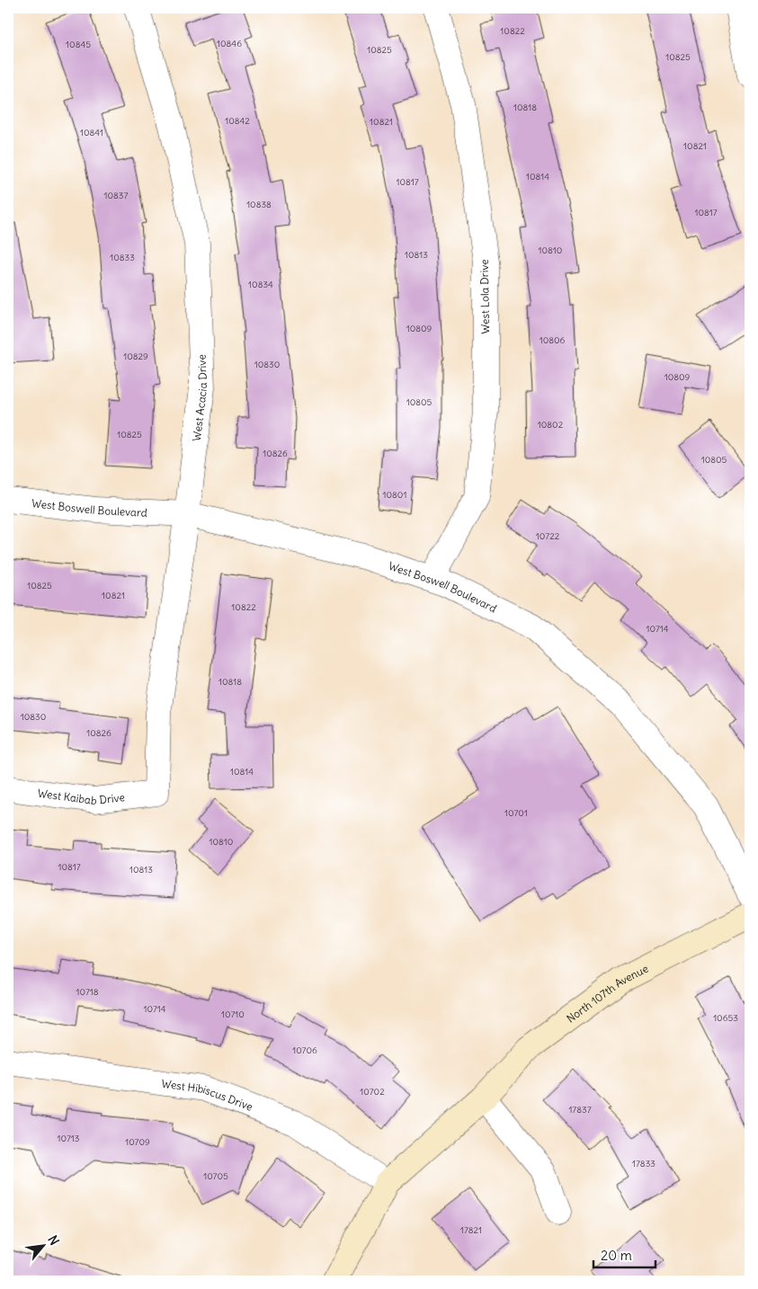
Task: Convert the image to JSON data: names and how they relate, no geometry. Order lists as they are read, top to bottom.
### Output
{
  "streets": {
    "street": [
      "West Lola Drive",
      "West Acacia Drive",
      "West Boswell Boulevard",
      "West Kaibab Drive",
      "North 107th Avenue",
      "West Hibiscus Drive"
    ]
  },
  "crossings": [
    ["West Lola Drive", "West Boswell Boulevard"],
    ["West Acacia Drive", "West Boswell Boulevard"],
    ["West Acacia Drive", "West Kaibab Drive"],
    ["North 107th Avenue", "West Hibiscus Drive"]
  ],
  "house_numbers": [
    "10822",
    "10846",
    "10845",
    "10825",
    "10825",
    "10818",
    "10842",
    "10821",
    "10841",
    "10821",
    "10814",
    "10817",
    "10837",
    "10838",
    "10817",
    "10810",
    "10813",
    "10833",
    "10834",
    "10809",
    "10806",
    "10829",
    "10830",
    "10809",
    "10805",
    "10802",
    "10825",
    "10826",
    "10805",
    "10801",
    "10722",
    "10825",
    "10821",
    "10822",
    "10714",
    "10818",
    "10830",
    "10826",
    "10814",
    "10701",
    "10810",
    "10817",
    "10813",
    "10718",
    "10714",
    "10710",
    "10653",
    "10706",
    "10702",
    "17837",
    "10713",
    "10709",
    "17833",
    "10705",
    "17821"
  ],
  "scale_bar": "20 m",
  "north": "top right"
}
